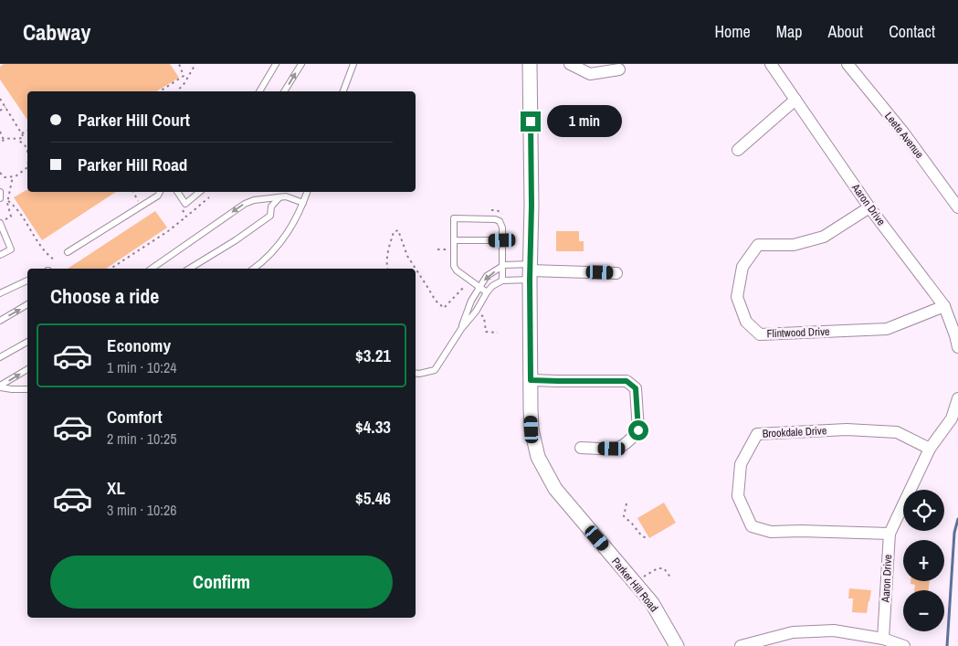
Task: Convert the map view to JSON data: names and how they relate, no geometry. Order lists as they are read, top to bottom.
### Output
{
  "streets": {
    "street": [
      "Leete Avenue",
      "Aaron Drive",
      "Flintwood Drive",
      "Brookdale Drive",
      "Parker Hill Road"
    ]
  },
  "crossings": [
    ["Aaron Drive", "Flintwood Drive"],
    ["Aaron Drive", "Brookdale Drive"]
  ],
  "page": {
    "header": "Cabway",
    "nav": [
      "Home",
      "Map",
      "About",
      "Contact"
    ],
    "banner": ["Parker Hill Court", "Parker Hill Road"],
    "bubble": "1 min",
    "heading": "Choose a ride",
    "list": [
      {
        "name": "Economy",
        "note": "1 min · 10:24",
        "value": "$3.21"
      },
      {
        "name": "Comfort",
        "note": "2 min · 10:25",
        "value": "$4.33"
      },
      {
        "name": "XL",
        "note": "3 min · 10:26",
        "value": "$5.46"
      }
    ],
    "map_buttons": ["+", "−"],
    "buttons": "Confirm"
  }
}
